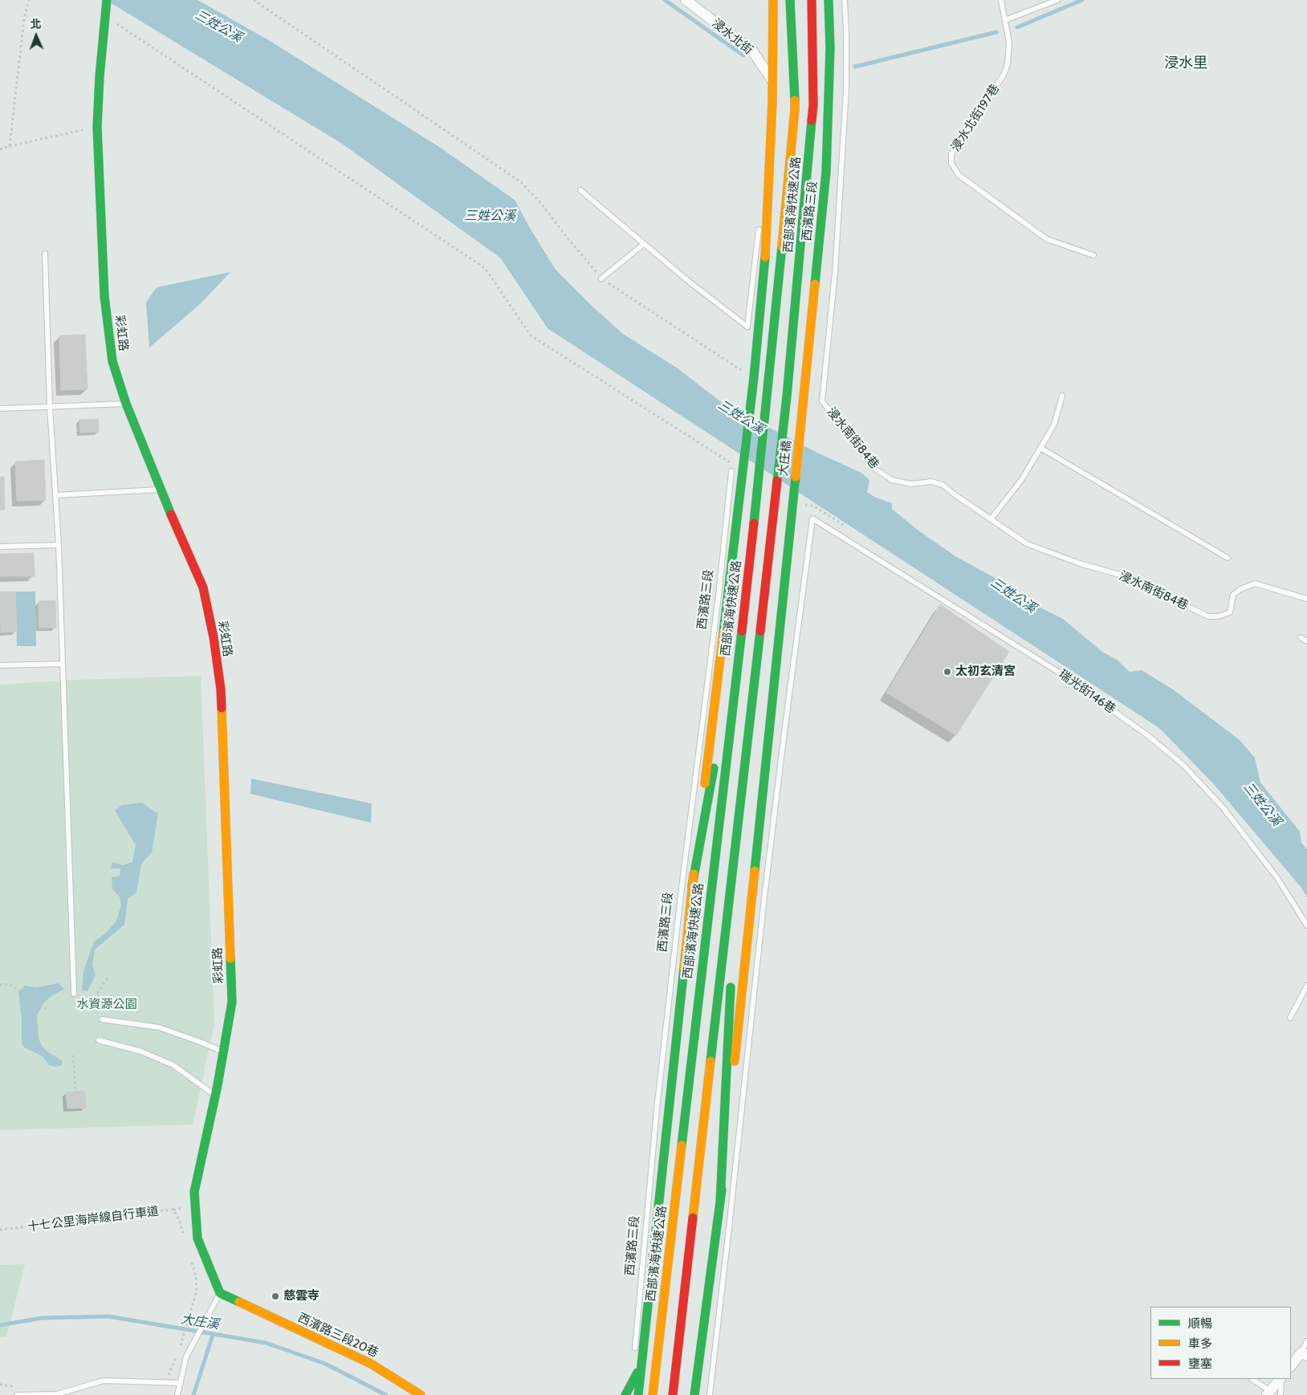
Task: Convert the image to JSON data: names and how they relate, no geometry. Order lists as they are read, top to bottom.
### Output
{
  "streets": {
    "main road": [
      "西部濱海快速公路",
      "西濱路三段",
      "彩虹路",
      "大庄橋",
      "西濱路三段20巷"
    ],
    "street": ["浸水北街"],
    "lane": ["浸水北街197巷", "浸水南街84巷", "瑞光街146巷"],
    "path": ["十七公里海岸線自行車道"]
  },
  "crossings": [
    ["西部濱海快速公路", "大庄橋"],
    ["西濱路三段", "大庄橋"],
    ["彩虹路", "西濱路三段20巷"]
  ],
  "districts": ["浸水里"],
  "water": ["三姓公溪", "大庄溪"],
  "parks": ["水資源公園"],
  "places": ["太初玄清宮", "慈雲寺"],
  "legend": ["順暢", "車多", "壅塞"],
  "north": "top"
}
